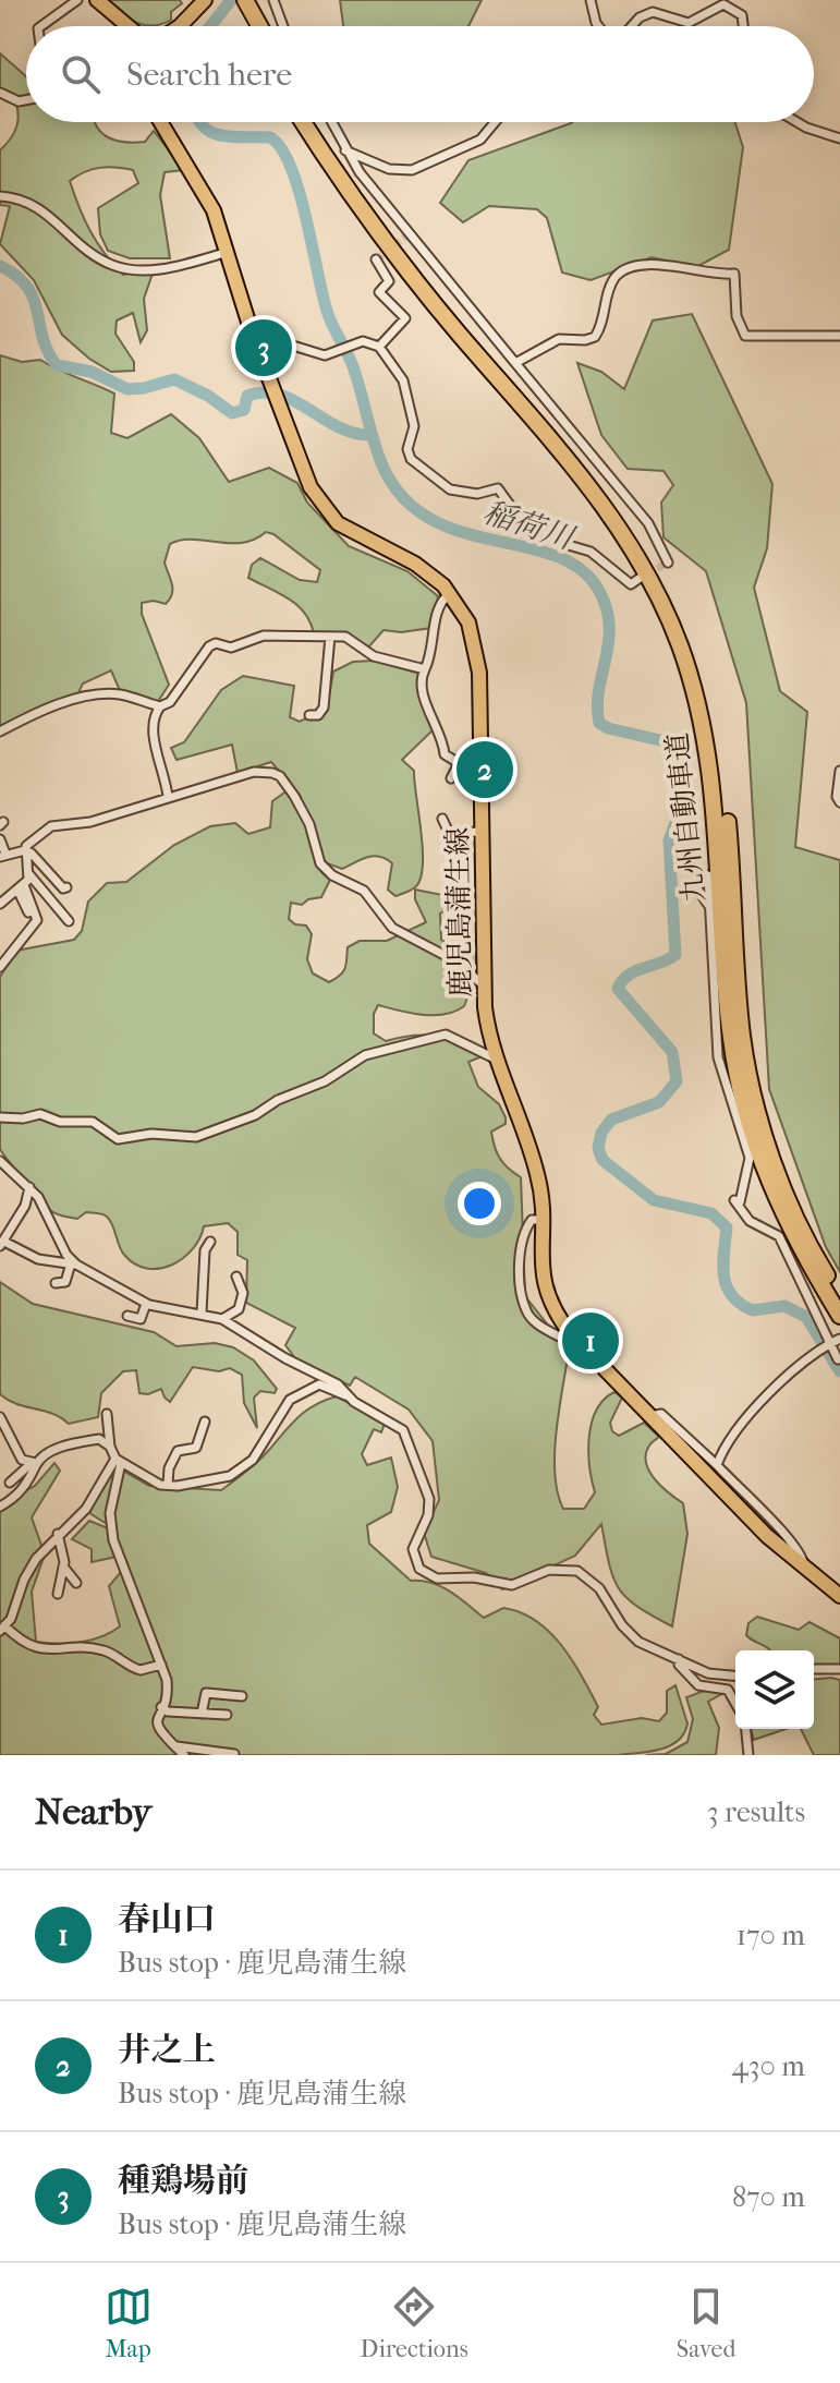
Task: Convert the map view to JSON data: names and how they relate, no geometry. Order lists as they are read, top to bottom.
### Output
{
  "streets": {
    "highway": ["九州自動車道"],
    "main road": ["鹿児島蒲生線"]
  },
  "water": ["稲荷川"],
  "page": {
    "search": "Search here",
    "pins": ["3", "2", "1"],
    "heading": ["Nearby", "3 results"],
    "list": [
      {
        "mark": "1",
        "name": "春山口",
        "note": "Bus stop · 鹿児島蒲生線",
        "value": "170 m"
      },
      {
        "mark": "2",
        "name": "井之上",
        "note": "Bus stop · 鹿児島蒲生線",
        "value": "430 m"
      },
      {
        "mark": "3",
        "name": "種鶏場前",
        "note": "Bus stop · 鹿児島蒲生線",
        "value": "870 m"
      }
    ],
    "nav": ["Map", "Directions", "Saved"]
  }
}
